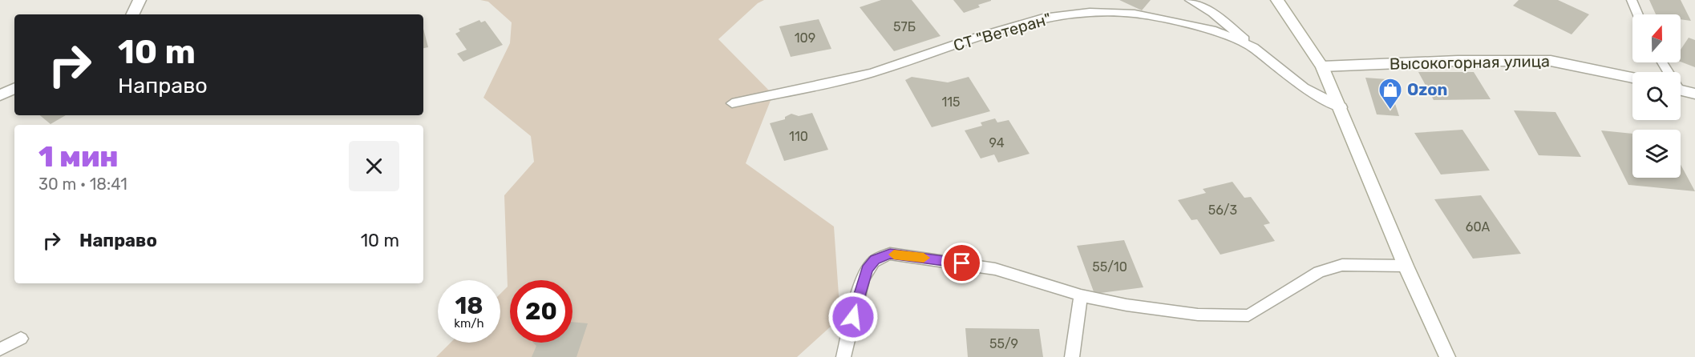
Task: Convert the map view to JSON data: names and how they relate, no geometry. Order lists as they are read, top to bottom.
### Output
{
  "streets": {
    "street": ["Высокогорная улица"],
    "lane": ["СТ \"Ветеран\""]
  },
  "places": {
    "shop": ["Ozon"]
  },
  "house_numbers": [
    "57Б",
    "109",
    "115",
    "110",
    "94",
    "56/3",
    "60А",
    "55/10",
    "55/9"
  ],
  "north": "top",
  "page": {
    "turn": ["10 m", "Направо"],
    "heading": ["1 мин", "30 m · 18:41"],
    "list": [
      {
        "name": "Направо",
        "value": "10 m"
      }
    ],
    "speed": "18 km/h",
    "limit": "20"
  }
}
